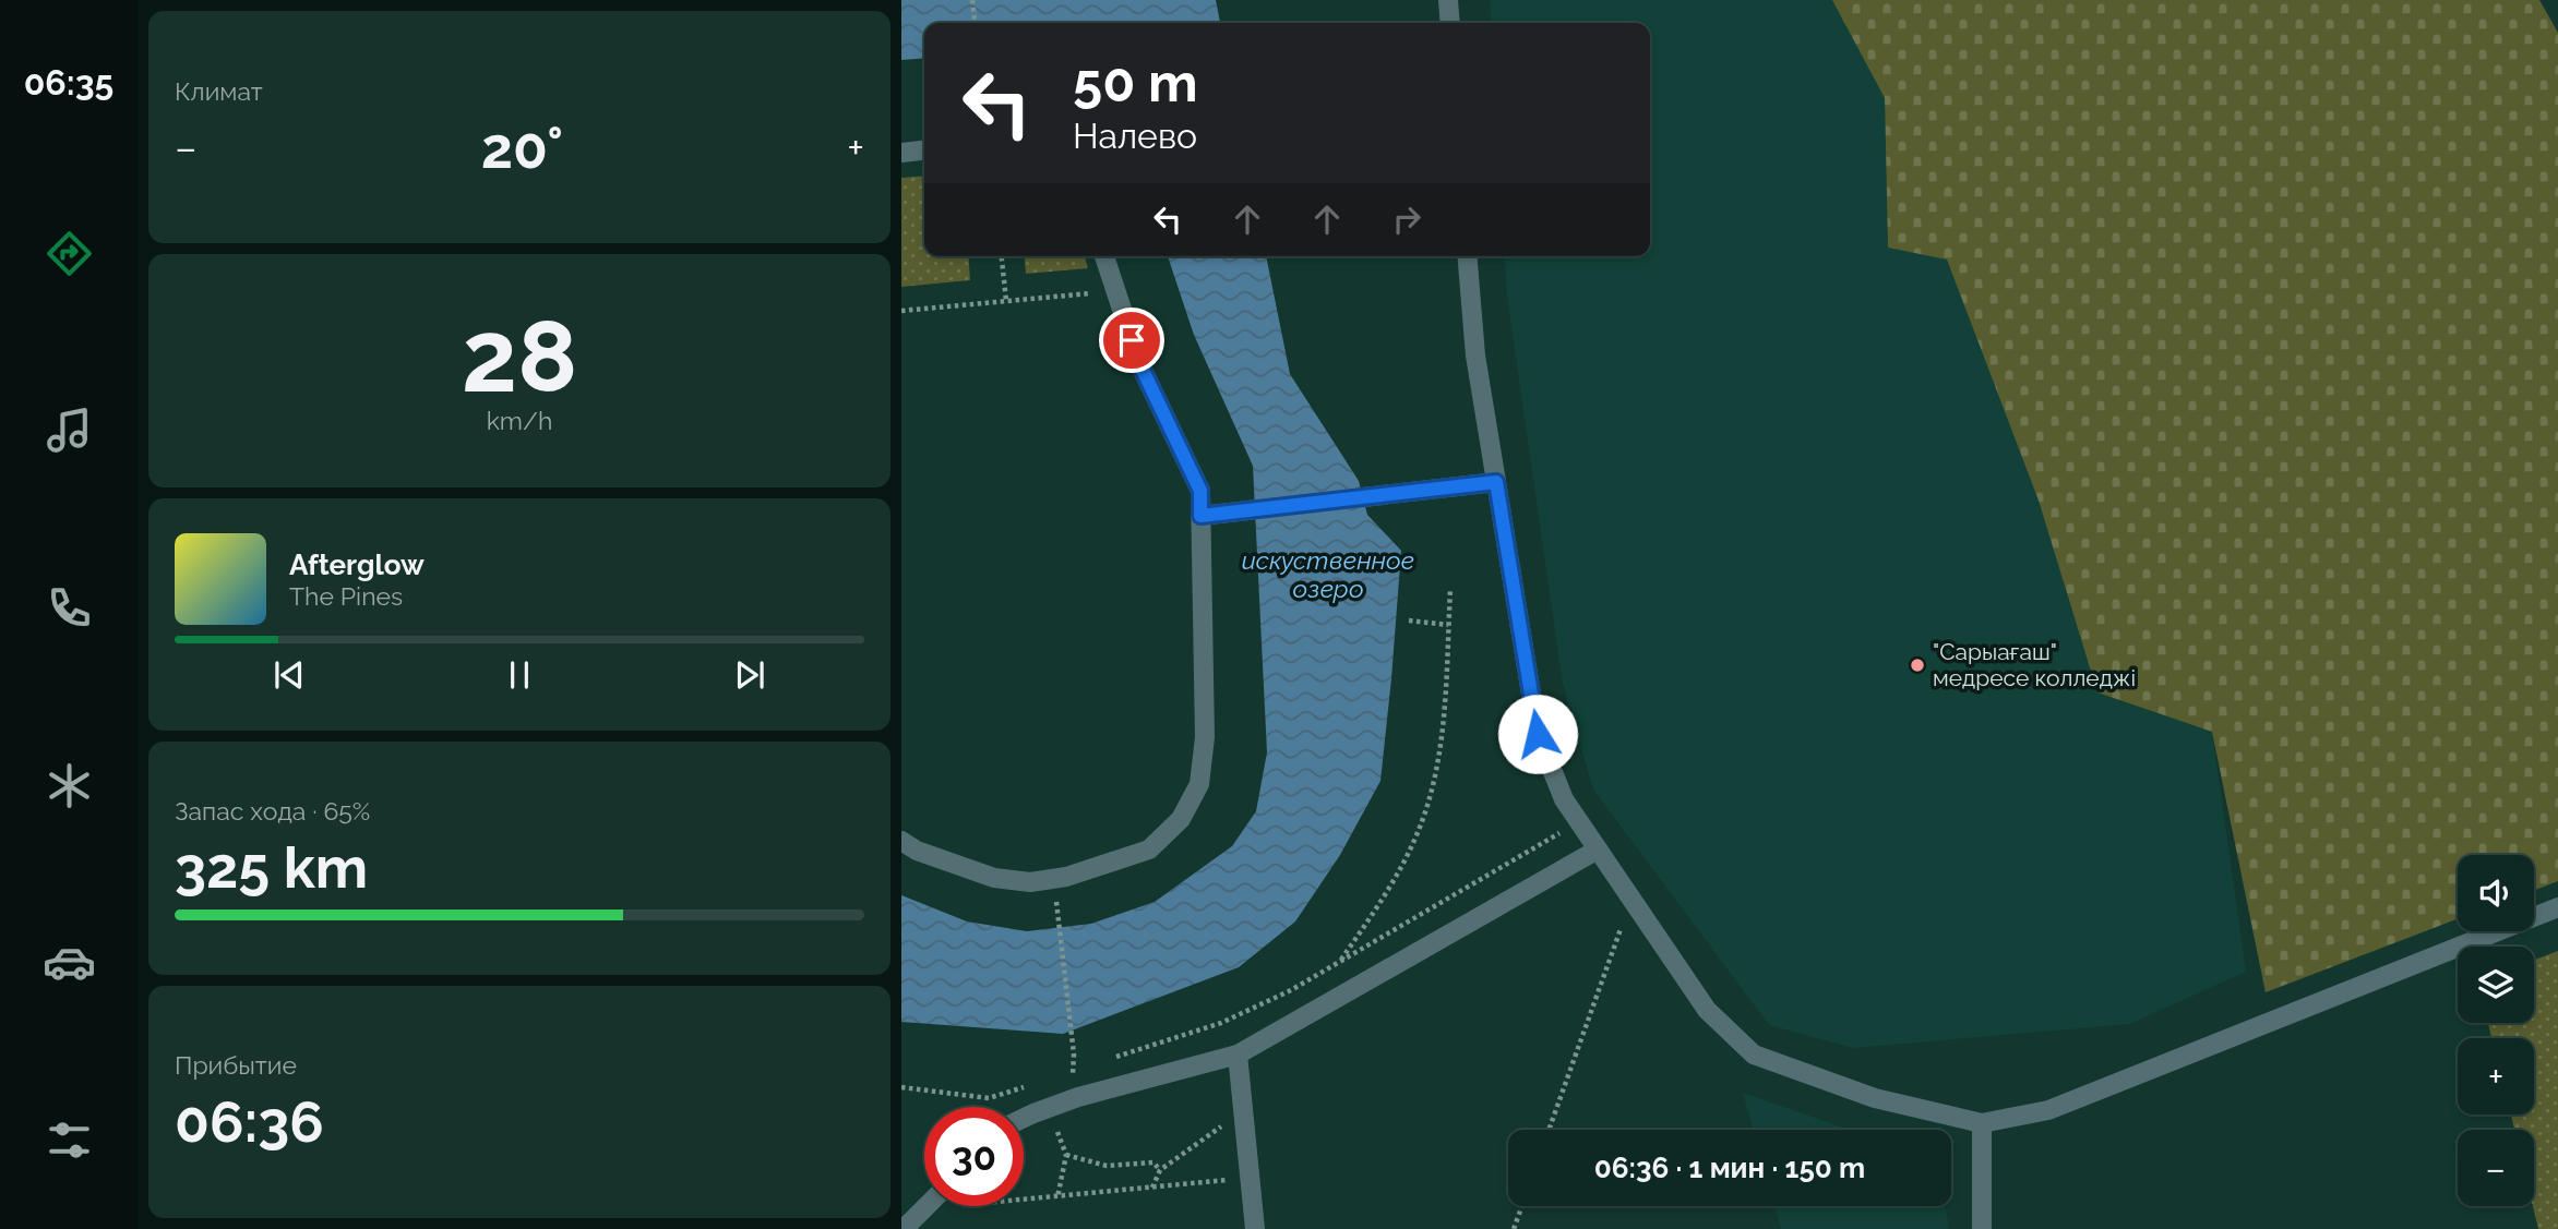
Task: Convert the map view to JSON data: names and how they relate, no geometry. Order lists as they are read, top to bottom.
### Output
{
  "water": ["искуственное озеро"],
  "places": ["\"Сарыағаш\" медресе колледжі"],
  "page": {
    "tabs": "06:35",
    "tile": [
      "Климат",
      ["28", "km/h"],
      ["Запас хода · 65%", "325 km"],
      ["Прибытие", "06:36"]
    ],
    "turn": ["50 m", "Налево"],
    "heat": ["−", "20°", "+"],
    "song": ["Afterglow", "The Pines"],
    "map_buttons": ["+", "−"],
    "limit": "30",
    "trip": "06:36 · 1 мин · 150 m"
  }
}
